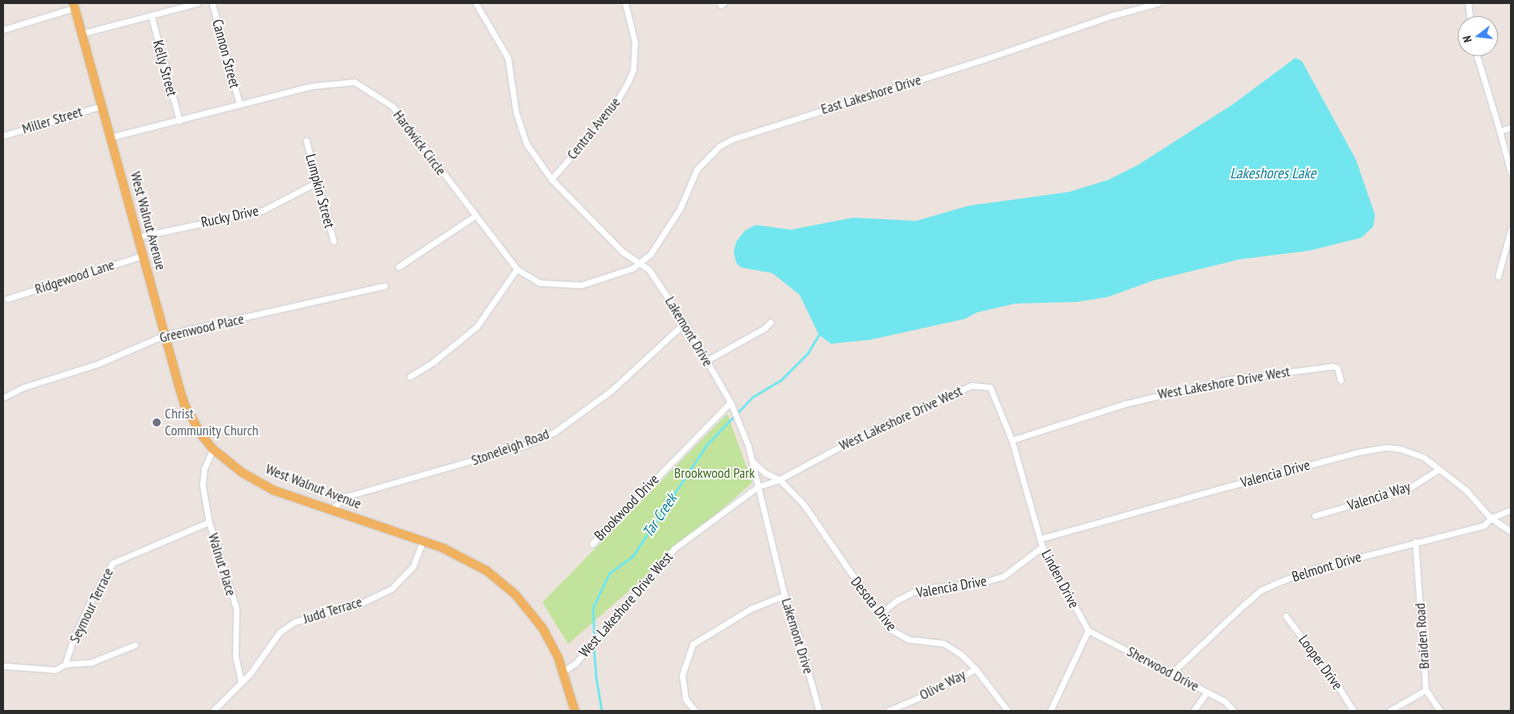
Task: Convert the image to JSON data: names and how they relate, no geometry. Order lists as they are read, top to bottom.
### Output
{
  "streets": {
    "main road": ["West Walnut Avenue"],
    "street": [
      "Cannon Street",
      "Kelly Street",
      "East Lakeshore Drive",
      "Miller Street",
      "Central Avenue",
      "Hardwick Circle",
      "Lumpkin Street",
      "Rucky Drive",
      "Ridgewood Lane",
      "Greenwood Place",
      "Lakemont Drive",
      "West Lakeshore Drive West",
      "Stoneleigh Road",
      "Valencia Drive",
      "Valencia Way",
      "Brookwood Drive",
      "Walnut Place",
      "Belmont Drive",
      "Linden Drive",
      "Desota Drive",
      "Seymour Terrace",
      "Judd Terrace",
      "Braiden Road",
      "Looper Drive",
      "Sherwood Drive",
      "Olive Way"
    ]
  },
  "crossings": [
    ["Cannon Street", "Hardwick Circle"],
    ["Kelly Street", "Hardwick Circle"],
    ["East Lakeshore Drive", "Hardwick Circle"],
    ["East Lakeshore Drive", "Lakemont Drive"],
    ["Miller Street", "West Walnut Avenue"],
    ["Central Avenue", "Lakemont Drive"],
    ["Hardwick Circle", "West Walnut Avenue"],
    ["Hardwick Circle", "Lakemont Drive"],
    ["Lumpkin Street", "Rucky Drive"],
    ["Rucky Drive", "West Walnut Avenue"],
    ["West Walnut Avenue", "Ridgewood Lane"],
    ["West Walnut Avenue", "Greenwood Place"],
    ["West Walnut Avenue", "West Lakeshore Drive West"],
    ["West Walnut Avenue", "Stoneleigh Road"],
    ["West Walnut Avenue", "Walnut Place"],
    ["West Walnut Avenue", "Judd Terrace"],
    ["Lakemont Drive", "West Lakeshore Drive West"],
    ["Lakemont Drive", "Stoneleigh Road"],
    ["Lakemont Drive", "Brookwood Drive"],
    ["Lakemont Drive", "Desota Drive"],
    ["West Lakeshore Drive West", "Linden Drive"],
    ["West Lakeshore Drive West", "Desota Drive"],
    ["Valencia Drive", "Valencia Way"],
    ["Valencia Drive", "Belmont Drive"],
    ["Valencia Drive", "Linden Drive"],
    ["Valencia Drive", "Desota Drive"],
    ["Walnut Place", "Seymour Terrace"],
    ["Walnut Place", "Judd Terrace"],
    ["Belmont Drive", "Braiden Road"],
    ["Belmont Drive", "Sherwood Drive"],
    ["Linden Drive", "Sherwood Drive"],
    ["Desota Drive", "Olive Way"]
  ],
  "water": ["Lakeshores Lake", "Tar Creek"],
  "parks": ["Brookwood Park"],
  "places": ["Christ Community Church"],
  "north": "left"
}
